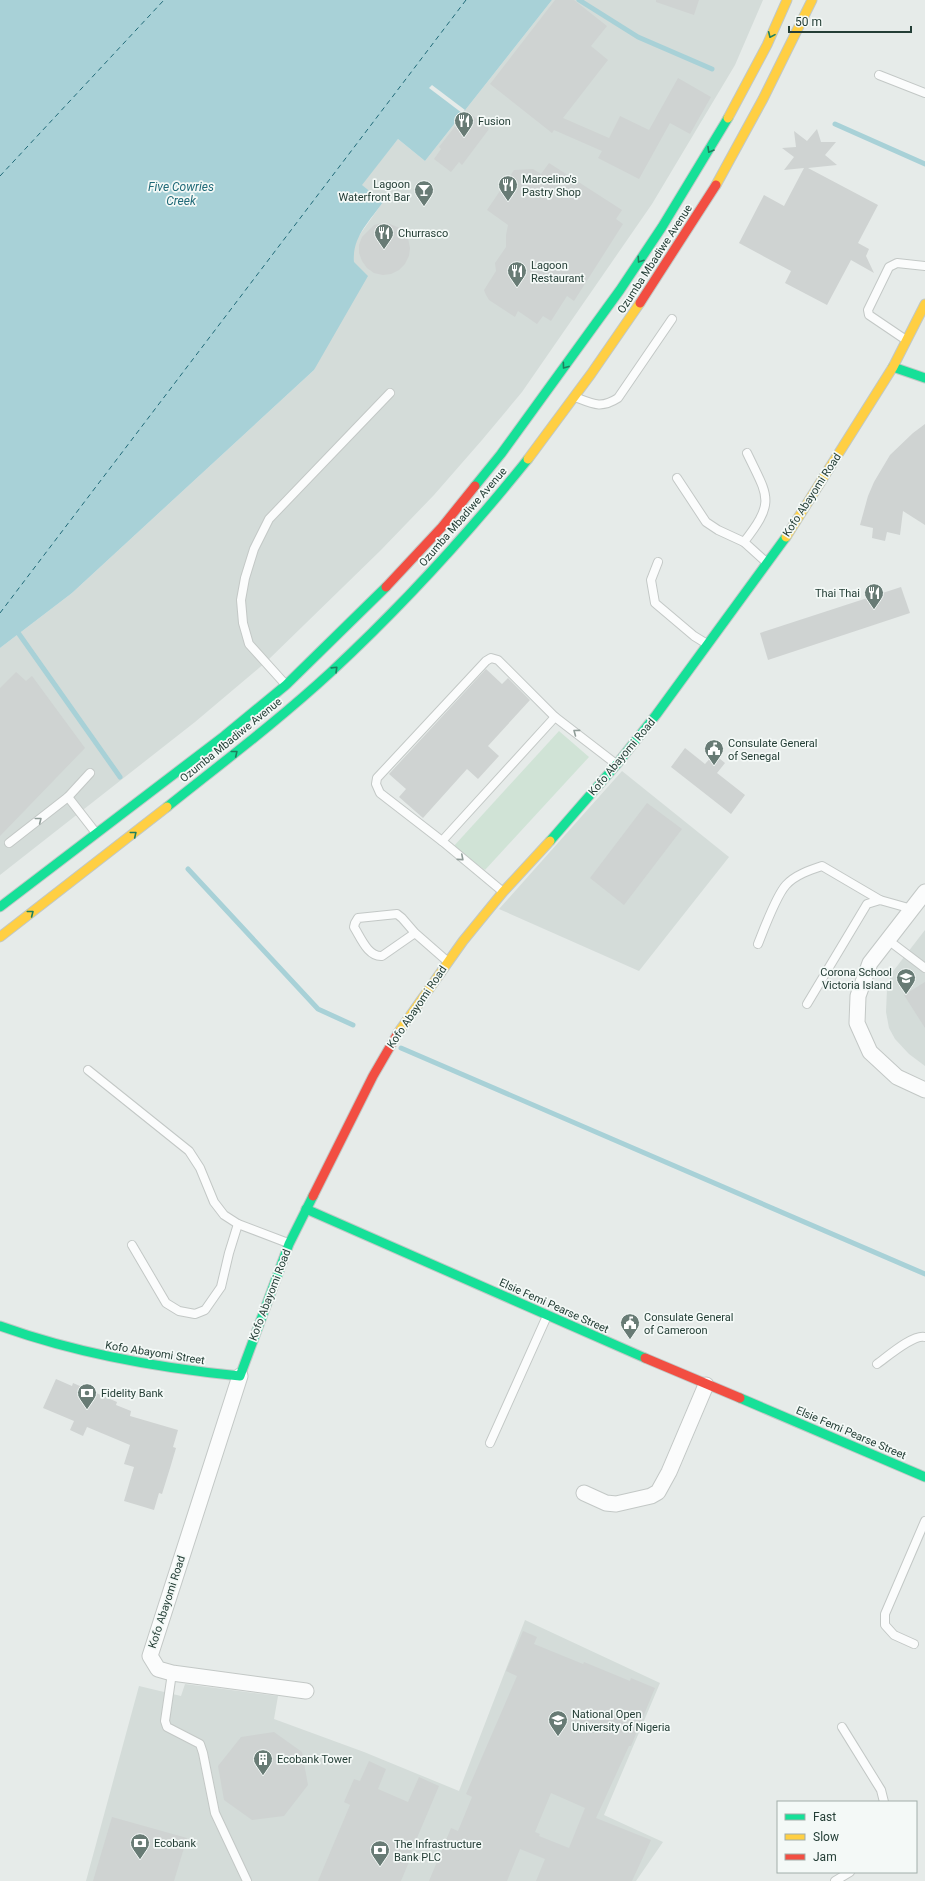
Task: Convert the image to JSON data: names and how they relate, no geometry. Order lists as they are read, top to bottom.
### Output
{
  "streets": {
    "main road": [
      "Ozumba Mbadiwe Avenue",
      "Kofo Abayomi Road",
      "Elsie Femi Pearse Street",
      "Kofo Abayomi Street"
    ]
  },
  "crossings": [
    ["Kofo Abayomi Road", "Elsie Femi Pearse Street"],
    ["Kofo Abayomi Road", "Kofo Abayomi Street"]
  ],
  "water": ["Five Cowries Creek"],
  "places": {
    "restaurant": [
      "Fusion",
      "Marcelino's Pastry Shop",
      "Churrasco",
      "Lagoon Restaurant",
      "Thai Thai"
    ],
    "bar": ["Lagoon Waterfront Bar"],
    "public building": ["Consulate General of Senegal", "Consulate General of Cameroon"],
    "school or university": ["Corona School Victoria Island", "National Open University of Nigeria"],
    "bank": ["Fidelity Bank", "Ecobank", "The Infrastructure Bank PLC"],
    "building": ["Ecobank Tower"]
  },
  "legend": ["Fast", "Slow", "Jam"],
  "scale_bar": "50 m"
}
